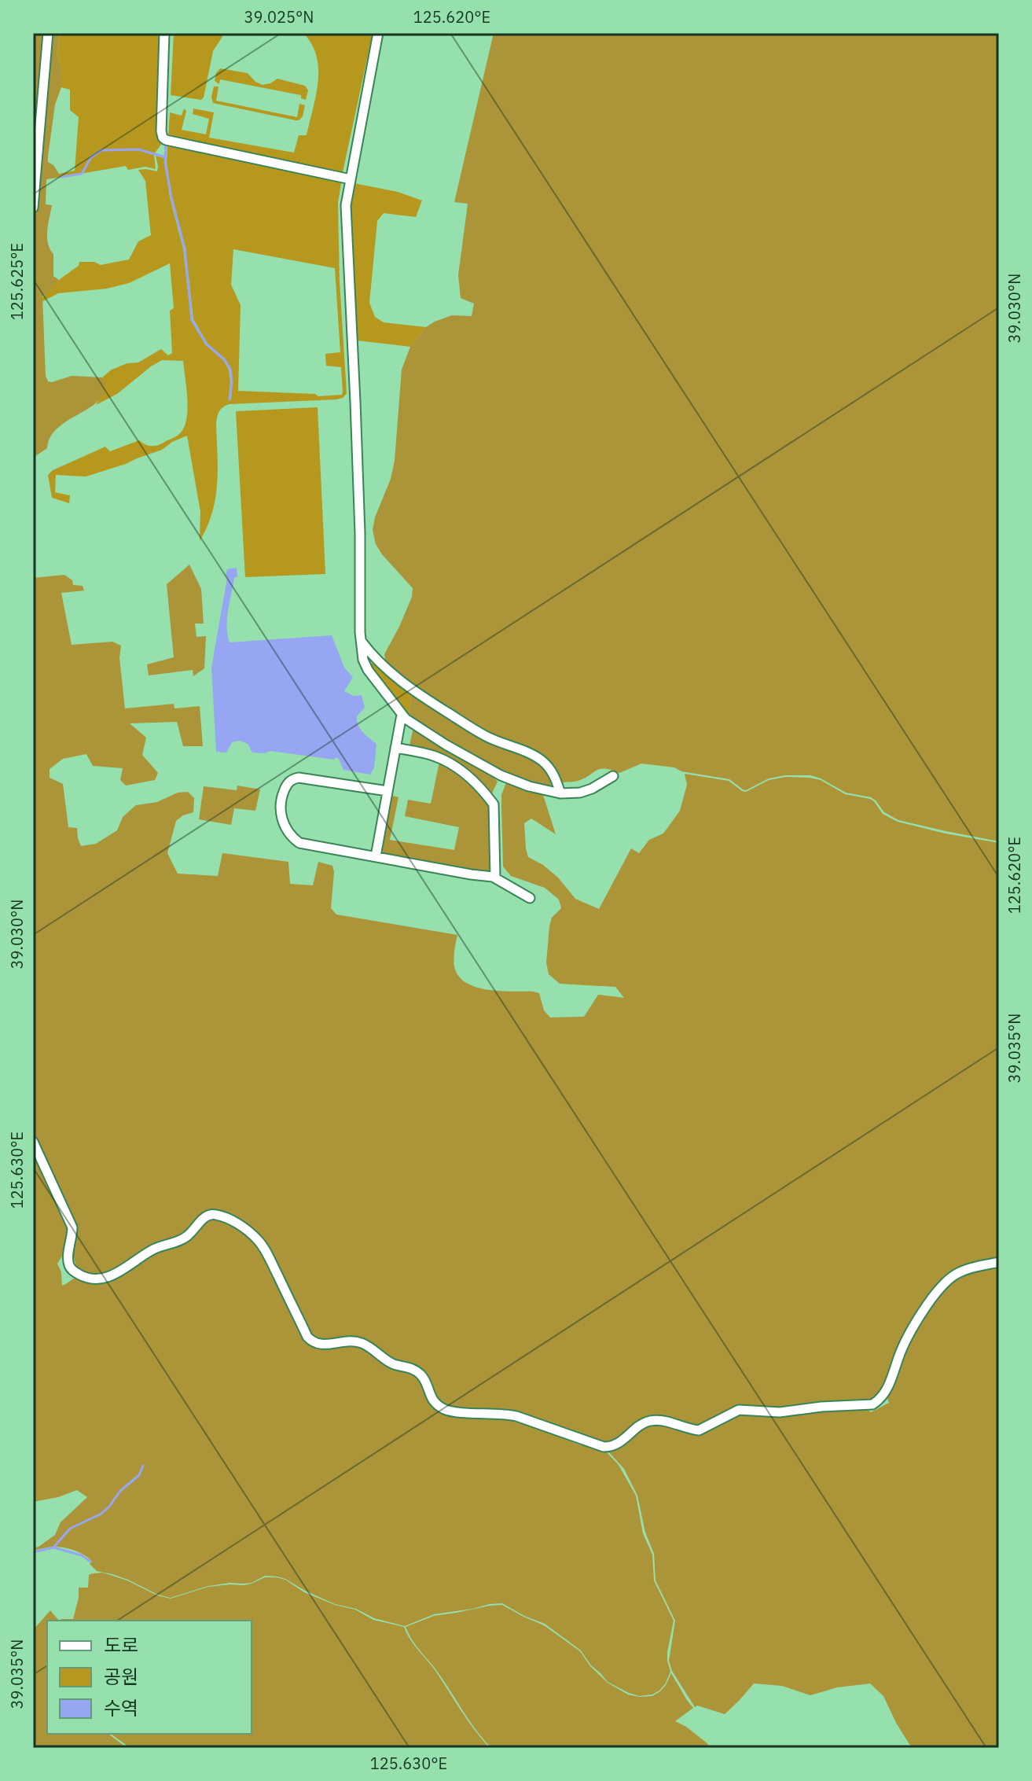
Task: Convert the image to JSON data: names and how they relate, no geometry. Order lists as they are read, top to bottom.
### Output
{
  "legend": ["도로", "공원", "수역"],
  "coordinates": [
    "39.025°N",
    "125.620°E",
    "125.625°E",
    "39.030°N",
    "39.035°N",
    "125.630°E"
  ]
}
